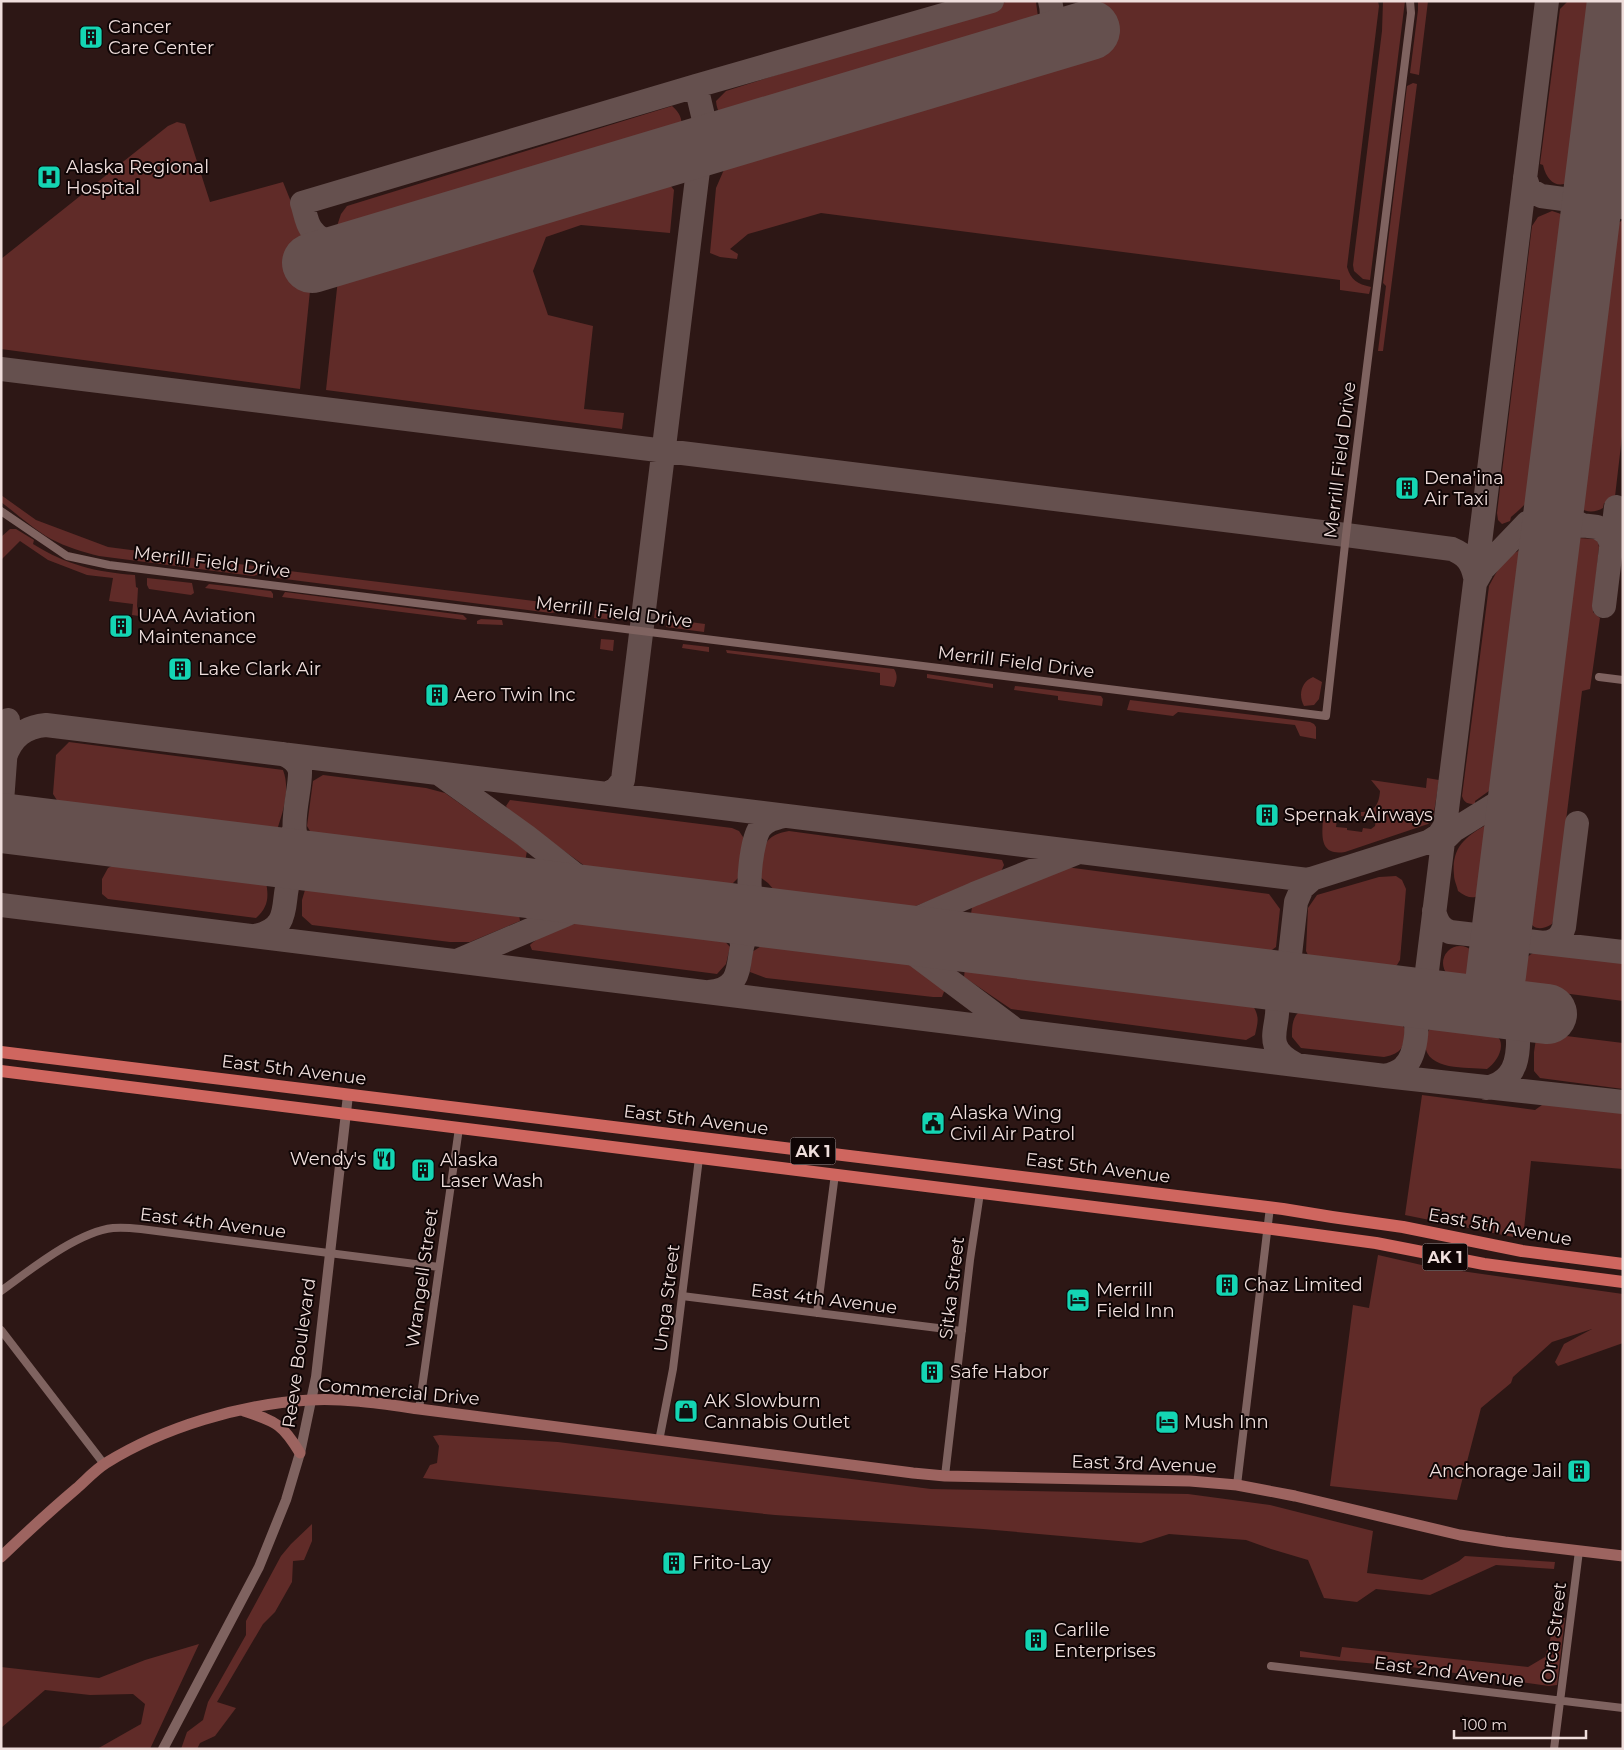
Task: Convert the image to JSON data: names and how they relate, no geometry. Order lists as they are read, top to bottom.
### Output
{
  "streets": {
    "highway": ["East 5th Avenue", "AK 1"],
    "main road": ["Commercial Drive", "East 3rd Avenue"],
    "street": [
      "Merrill Field Drive",
      "East 4th Avenue",
      "Wrangell Street",
      "Sitka Street",
      "Unga Street",
      "Reeve Boulevard",
      "Orca Street",
      "East 2nd Avenue"
    ]
  },
  "crossings": [
    ["East 5th Avenue", "Wrangell Street"],
    ["East 5th Avenue", "Sitka Street"],
    ["East 5th Avenue", "Unga Street"],
    ["East 5th Avenue", "Reeve Boulevard"],
    ["East 4th Avenue", "Wrangell Street"],
    ["East 4th Avenue", "Sitka Street"],
    ["East 4th Avenue", "Unga Street"],
    ["East 4th Avenue", "Reeve Boulevard"],
    ["Wrangell Street", "Commercial Drive"],
    ["Sitka Street", "East 3rd Avenue"],
    ["Unga Street", "Commercial Drive"],
    ["Unga Street", "East 3rd Avenue"],
    ["Reeve Boulevard", "Commercial Drive"],
    ["Commercial Drive", "East 3rd Avenue"],
    ["East 3rd Avenue", "Orca Street"],
    ["Orca Street", "East 2nd Avenue"]
  ],
  "places": {
    "building": [
      "Cancer Care Center",
      "Dena'ina Air Taxi",
      "UAA Aviation Maintenance",
      "Lake Clark Air",
      "Aero Twin Inc",
      "Spernak Airways",
      "Alaska Laser Wash",
      "Chaz Limited",
      "Safe Habor",
      "Anchorage Jail",
      "Frito-Lay",
      "Carlile Enterprises"
    ],
    "hospital": ["Alaska Regional Hospital"],
    "public building": ["Alaska Wing Civil Air Patrol"],
    "restaurant": ["Wendy's"],
    "hotel": ["Merrill Field Inn", "Mush Inn"],
    "shop": ["AK Slowburn Cannabis Outlet"]
  },
  "scale_bar": "100 m"
}
